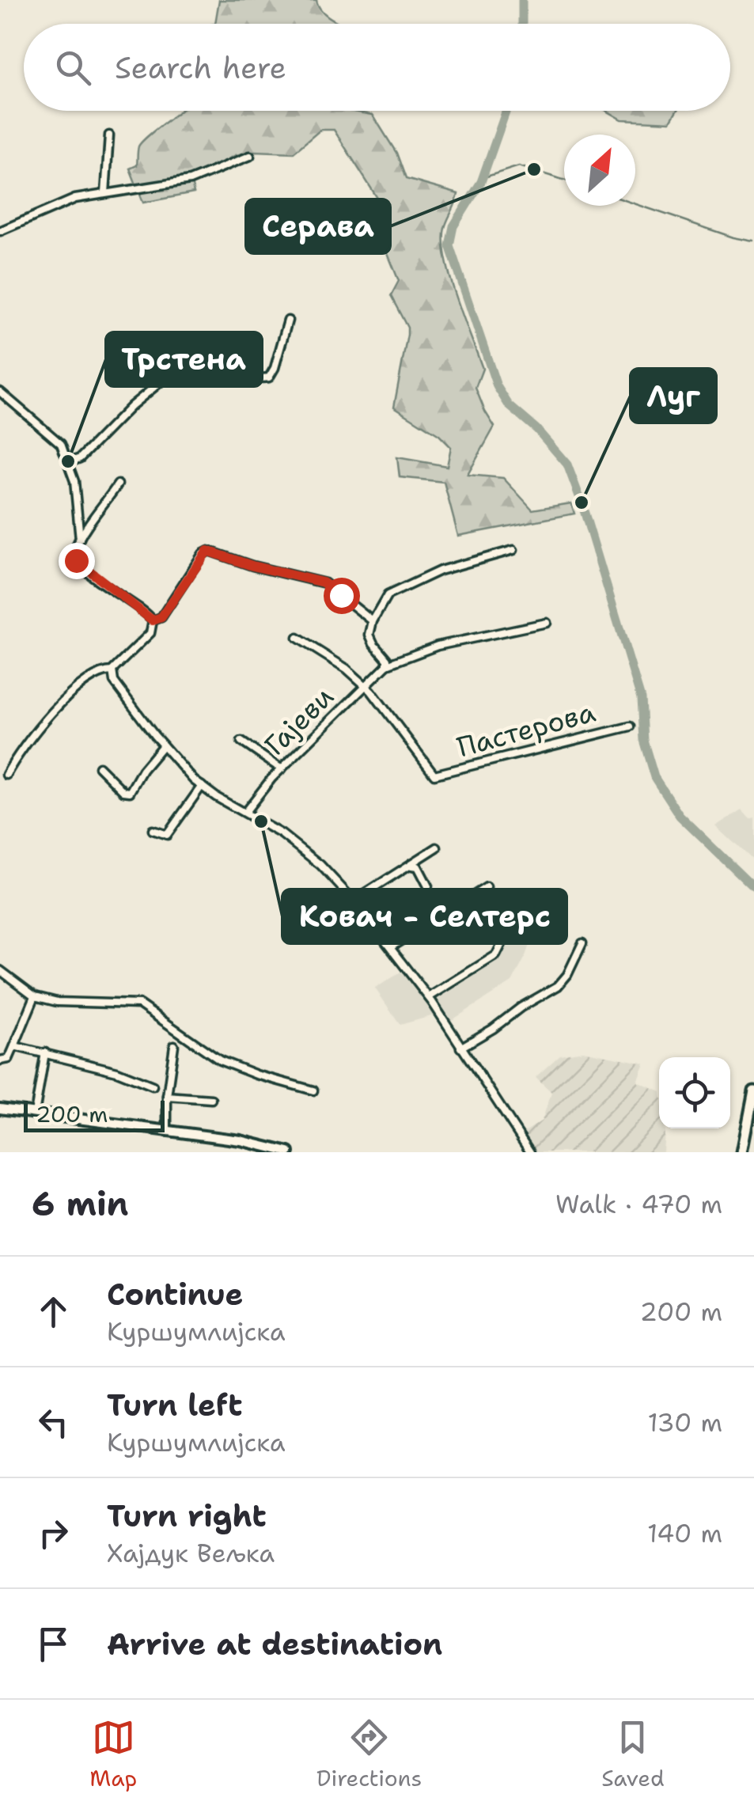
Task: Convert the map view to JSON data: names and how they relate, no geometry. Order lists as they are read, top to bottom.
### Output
{
  "streets": {
    "street": ["Гајеви", "Пастерова"]
  },
  "crossings": [
    ["Гајеви", "Пастерова"]
  ],
  "places": [
    "Серава",
    "Трстена",
    "Луг",
    "Ковач - Селтерс"
  ],
  "scale_bar": "200 m",
  "north": "top right",
  "page": {
    "search": "Search here",
    "scale": "200 m",
    "heading": ["6 min", "Walk · 470 m"],
    "list": [
      ["Continue", "Куршумлијска", "200 m"],
      ["Turn left", "Куршумлијска", "130 m"],
      ["Turn right", "Хајдук Вељка", "140 m"],
      "Arrive at destination"
    ],
    "nav": ["Map", "Directions", "Saved"]
  }
}
